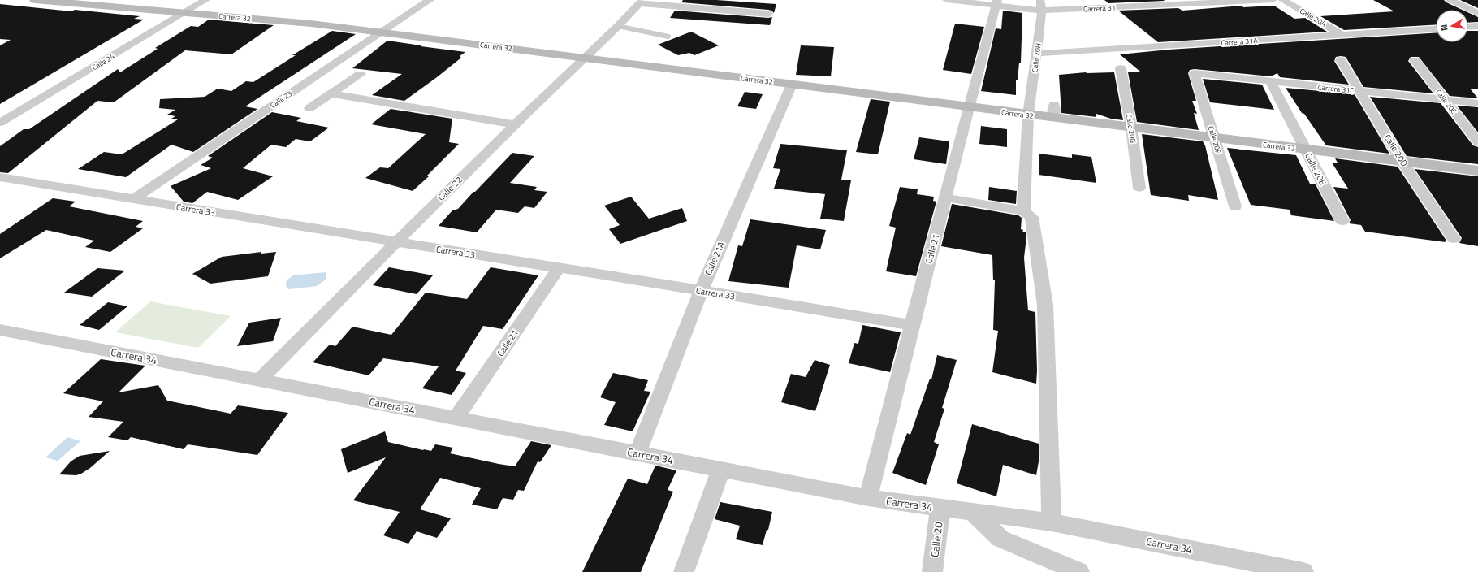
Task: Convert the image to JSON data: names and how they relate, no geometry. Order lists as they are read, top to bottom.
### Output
{
  "streets": {
    "street": [
      "Carrera 31",
      "Carrera 32",
      "Calle 20A",
      "Carrera 31A",
      "Calle 20H",
      "Calle 24",
      "Carrera 31C",
      "Calle 23",
      "Calle 20C",
      "Calle 20G",
      "Calle 20F",
      "Calle 20D",
      "Calle 20E",
      "Calle 22",
      "Carrera 33",
      "Calle 21",
      "Calle 21A",
      "Carrera 34",
      "Calle 20"
    ]
  },
  "crossings": [
    ["Carrera 31", "Calle 20H"],
    ["Carrera 31", "Calle 21"],
    ["Carrera 32", "Calle 20H"],
    ["Carrera 32", "Calle 24"],
    ["Carrera 32", "Calle 23"],
    ["Carrera 32", "Calle 20G"],
    ["Carrera 32", "Calle 20F"],
    ["Carrera 32", "Calle 20D"],
    ["Carrera 32", "Calle 20E"],
    ["Carrera 32", "Calle 22"],
    ["Carrera 32", "Calle 21"],
    ["Carrera 32", "Calle 21A"],
    ["Calle 20A", "Carrera 31A"],
    ["Carrera 31A", "Calle 20H"],
    ["Carrera 31C", "Calle 20C"],
    ["Carrera 31C", "Calle 20F"],
    ["Carrera 31C", "Calle 20D"],
    ["Carrera 31C", "Calle 20E"],
    ["Calle 23", "Carrera 33"],
    ["Calle 22", "Carrera 33"],
    ["Calle 22", "Carrera 34"],
    ["Carrera 33", "Calle 21"],
    ["Carrera 33", "Calle 21A"],
    ["Calle 21", "Carrera 34"],
    ["Calle 21A", "Carrera 34"],
    ["Carrera 34", "Calle 20"]
  ],
  "north": "left"
}
